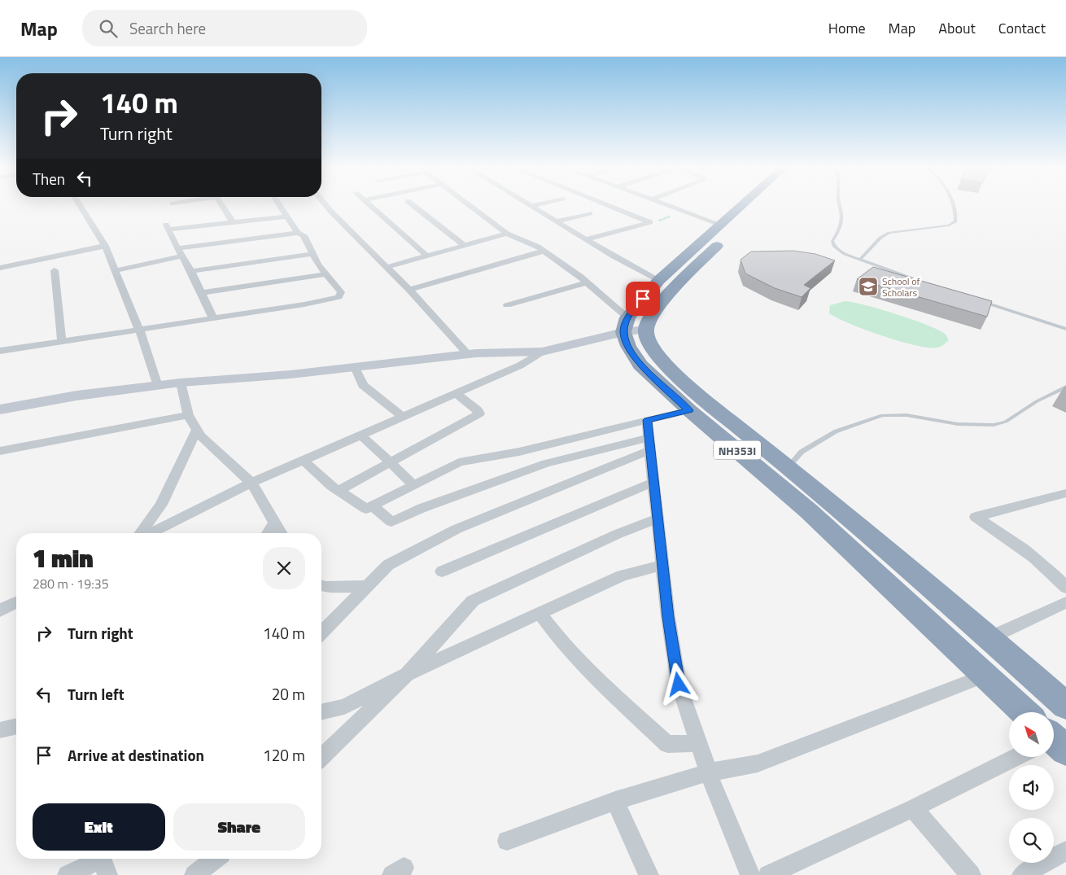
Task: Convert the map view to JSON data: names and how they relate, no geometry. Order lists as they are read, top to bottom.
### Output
{
  "streets": {
    "highway": ["NH353I"]
  },
  "places": {
    "school or university": ["School of Scholars"]
  },
  "north": "top left",
  "page": {
    "header": "Map",
    "search": "Search here",
    "nav": [
      "Home",
      "Map",
      "About",
      "Contact"
    ],
    "turn": ["140 m", "Turn right"],
    "then": "Then",
    "heading": ["1 min", "280 m · 19:35"],
    "list": [
      {
        "name": "Turn right",
        "value": "140 m"
      },
      {
        "name": "Turn left",
        "value": "20 m"
      },
      {
        "name": "Arrive at destination",
        "value": "120 m"
      }
    ],
    "buttons": ["Exit", "Share"]
  }
}
